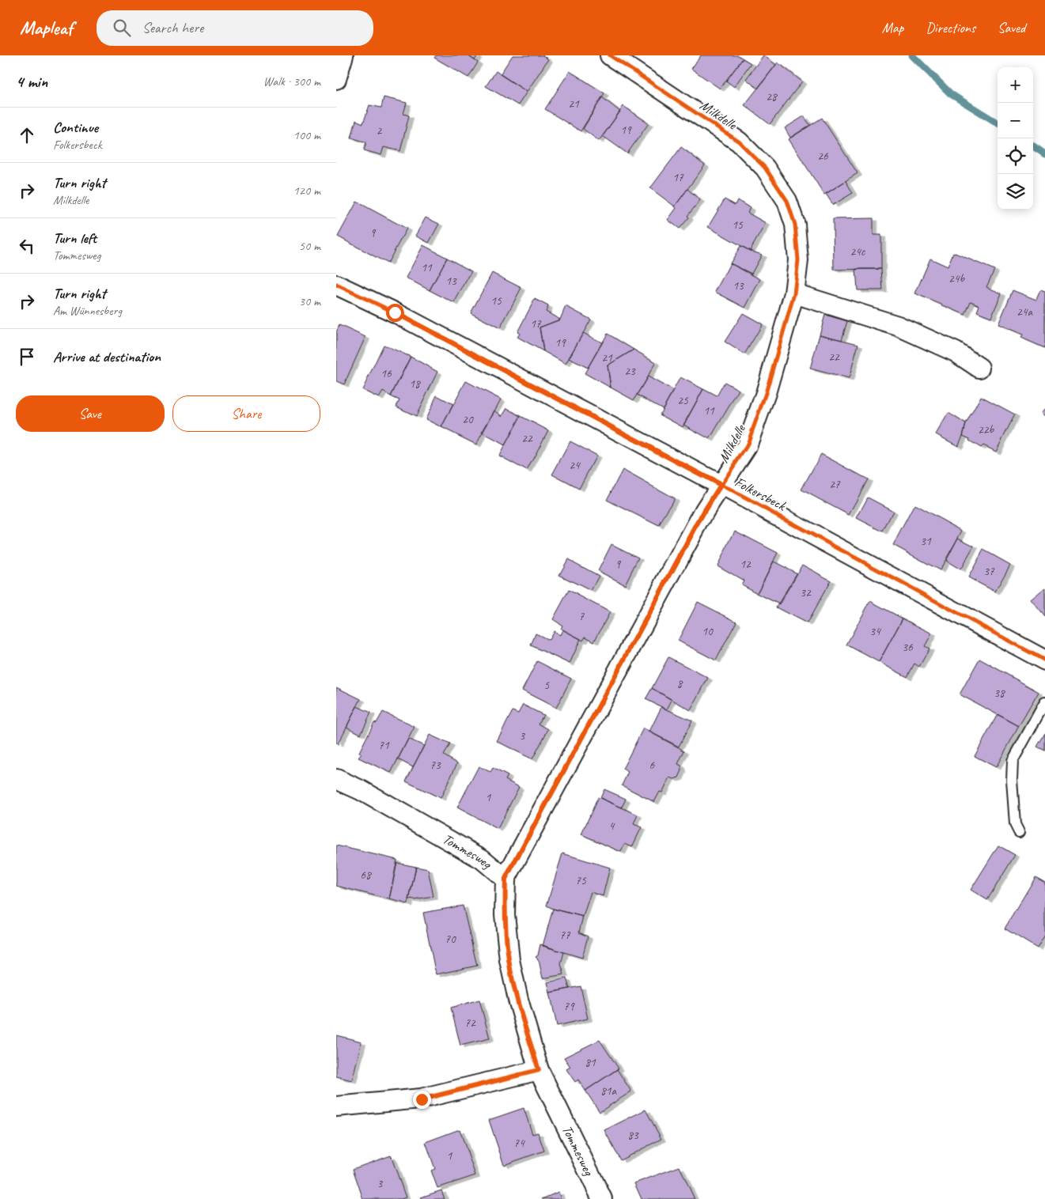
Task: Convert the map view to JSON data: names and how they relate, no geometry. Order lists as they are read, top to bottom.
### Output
{
  "streets": {
    "street": ["Milkdelle", "Folkersbeck", "Tommesweg"]
  },
  "crossings": [
    ["Milkdelle", "Folkersbeck"],
    ["Milkdelle", "Tommesweg"]
  ],
  "house_numbers": [
    "28",
    "21",
    "19",
    "2",
    "26",
    "17",
    "15",
    "9",
    "24c",
    "11",
    "24b",
    "13",
    "13",
    "15",
    "24a",
    "17",
    "19",
    "22",
    "21",
    "23",
    "16",
    "18",
    "25",
    "11",
    "20",
    "22b",
    "22",
    "24",
    "27",
    "31",
    "9",
    "12",
    "37",
    "32",
    "7",
    "10",
    "34",
    "36",
    "8",
    "5",
    "38",
    "3",
    "71",
    "73",
    "6",
    "1",
    "4",
    "68",
    "75",
    "77",
    "70",
    "79",
    "72",
    "81",
    "81a",
    "83",
    "74",
    "1",
    "3"
  ],
  "page": {
    "header": "Mapleaf",
    "search": "Search here",
    "nav": ["Map", "Directions", "Saved"],
    "heading": ["4 min", "Walk · 300 m"],
    "map_buttons": ["+", "−"],
    "list": [
      ["Continue", "Folkersbeck", "100 m"],
      ["Turn right", "Milkdelle", "120 m"],
      ["Turn left", "Tommesweg", "50 m"],
      ["Turn right", "Am Wünnesberg", "30 m"],
      "Arrive at destination"
    ],
    "buttons": ["Save", "Share"]
  }
}
